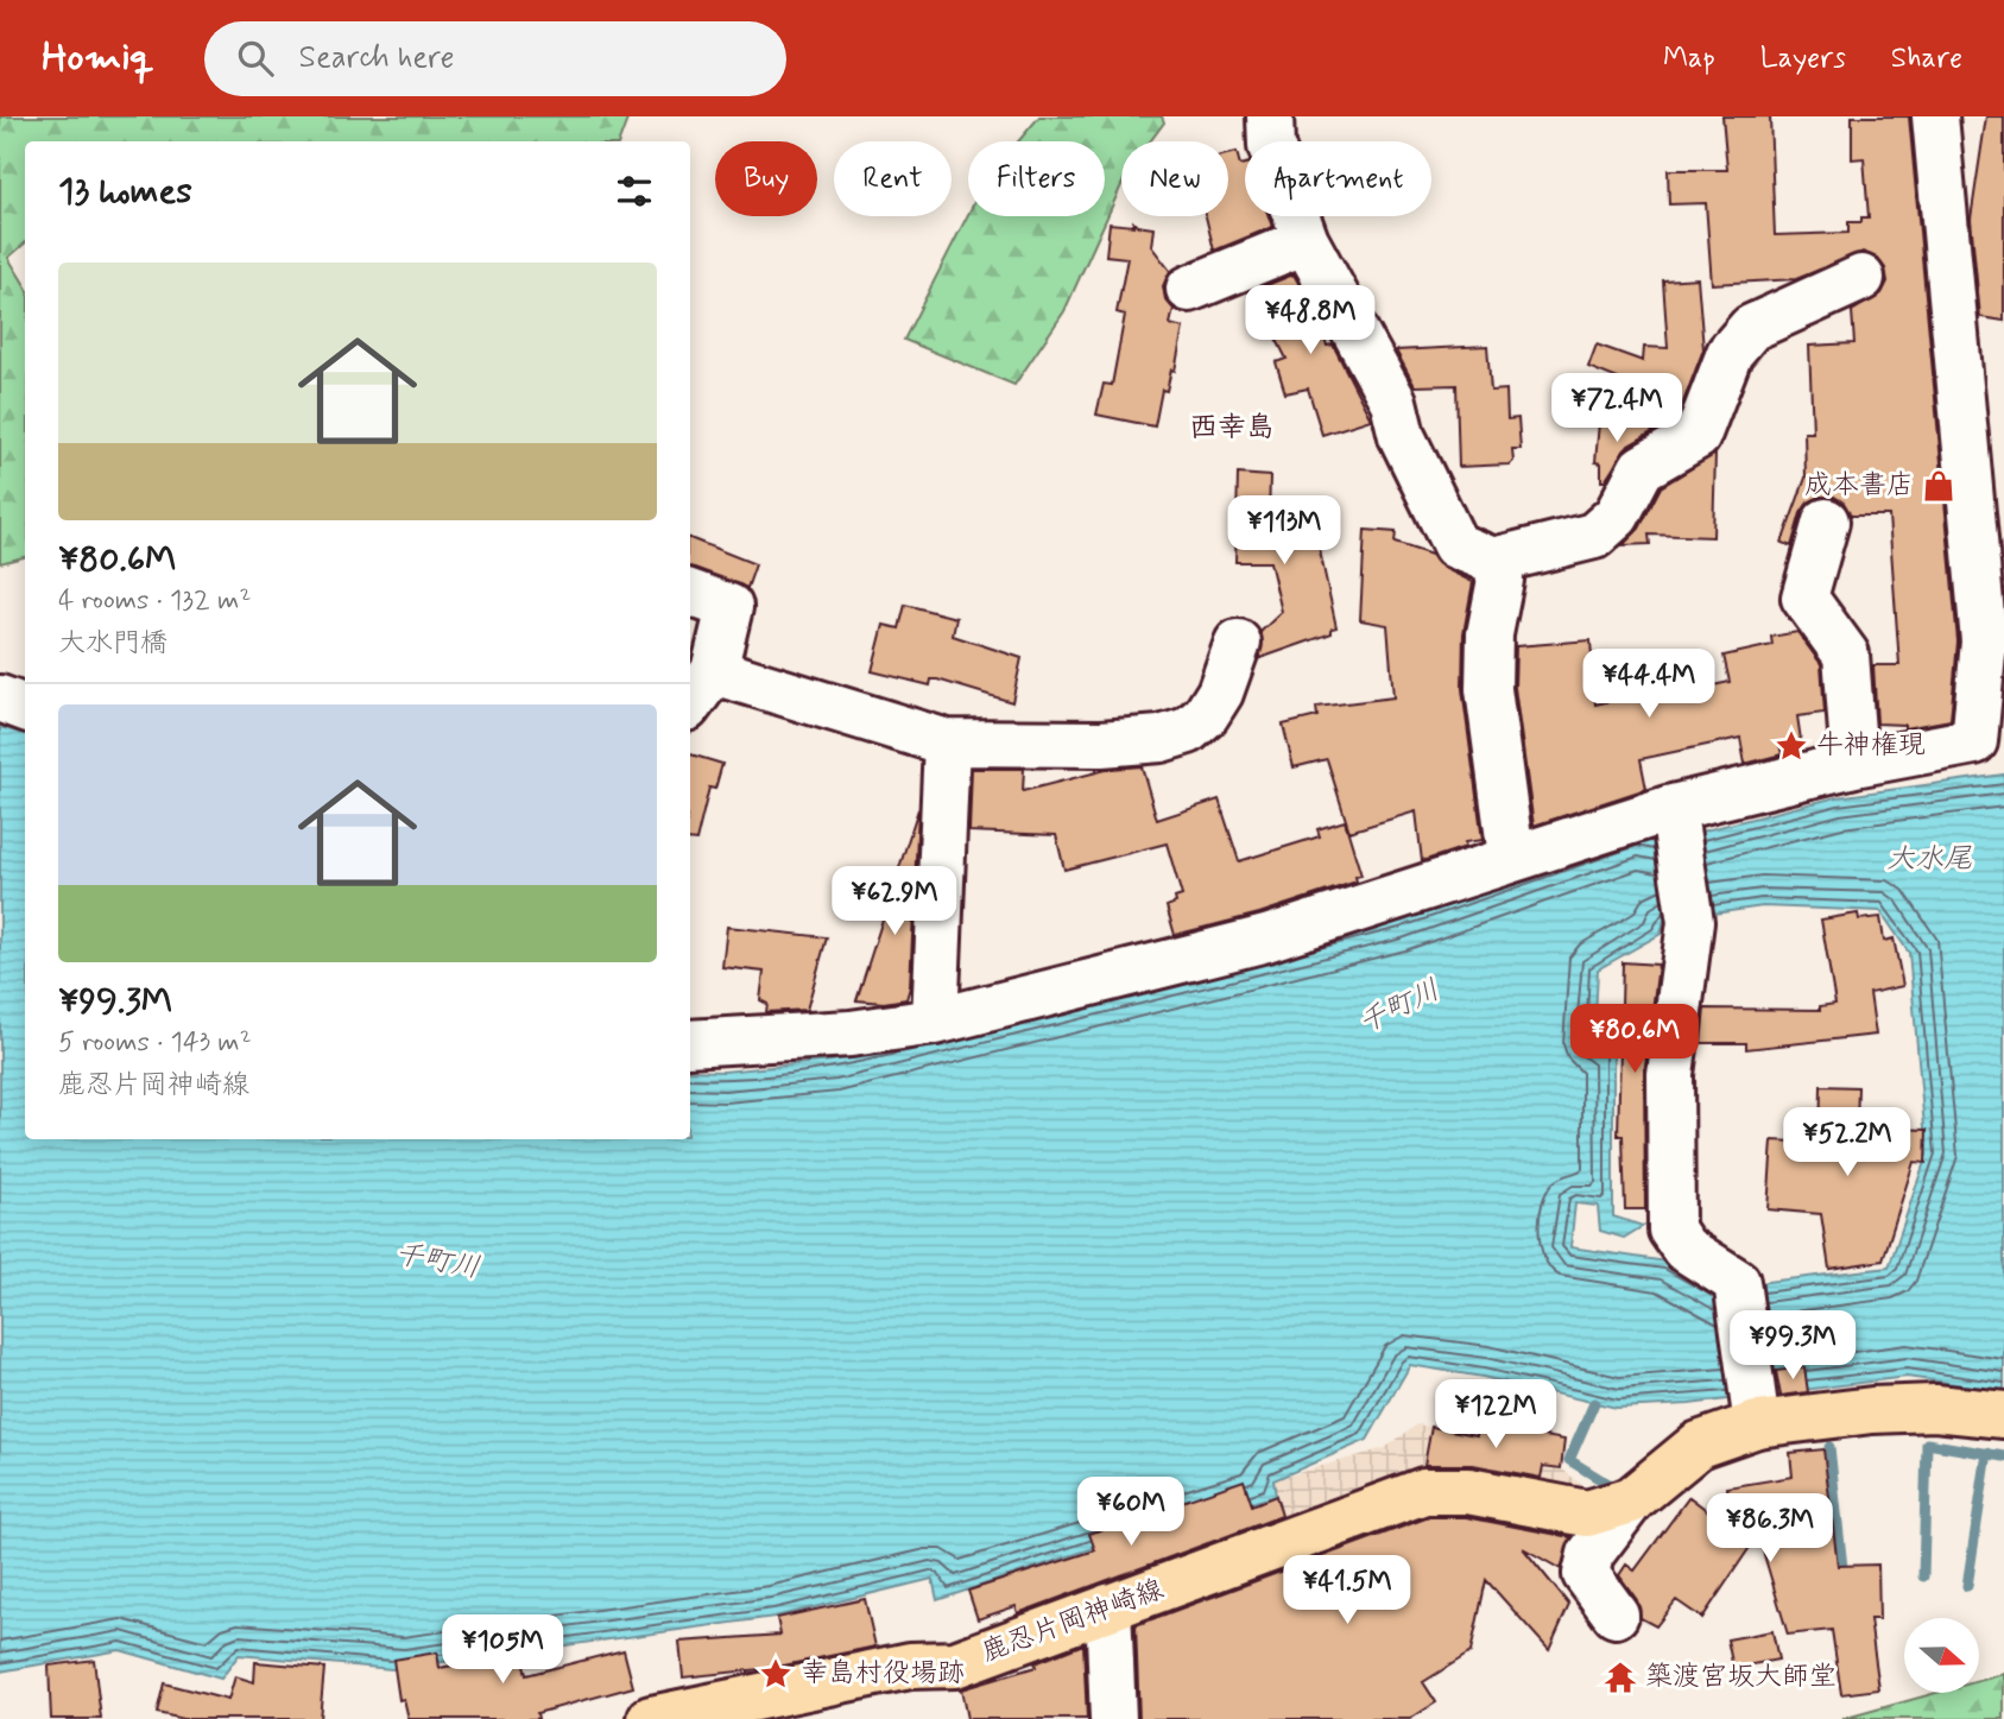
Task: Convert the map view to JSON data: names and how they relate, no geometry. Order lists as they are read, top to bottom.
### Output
{
  "streets": {
    "main road": ["鹿忍片岡神崎線"]
  },
  "districts": ["西幸島"],
  "water": ["大水尾", "千町川"],
  "places": {
    "shop": ["成本書店"],
    "place": ["牛神権現", "幸島村役場跡"],
    "temple": ["築渡宮坂大師堂"]
  },
  "north": "right",
  "page": {
    "header": "Homiq",
    "search": "Search here",
    "nav": ["Map", "Layers", "Share"],
    "chip": [
      "Buy",
      "Rent",
      "Filters",
      "New",
      "Apartment"
    ],
    "heading": "13 homes",
    "list": [
      {
        "name": "¥80.6M",
        "note": "4 rooms · 132 m² · 大水門橋"
      },
      {
        "name": "¥99.3M",
        "note": "5 rooms · 143 m² · 鹿忍片岡神崎線"
      }
    ],
    "price": [
      "¥48.8M",
      "¥72.4M",
      "¥113M",
      "¥44.4M",
      "¥62.9M",
      "¥80.6M",
      "¥52.2M",
      "¥99.3M",
      "¥122M",
      "¥60M",
      "¥86.3M",
      "¥41.5M",
      "¥105M"
    ]
  }
}
